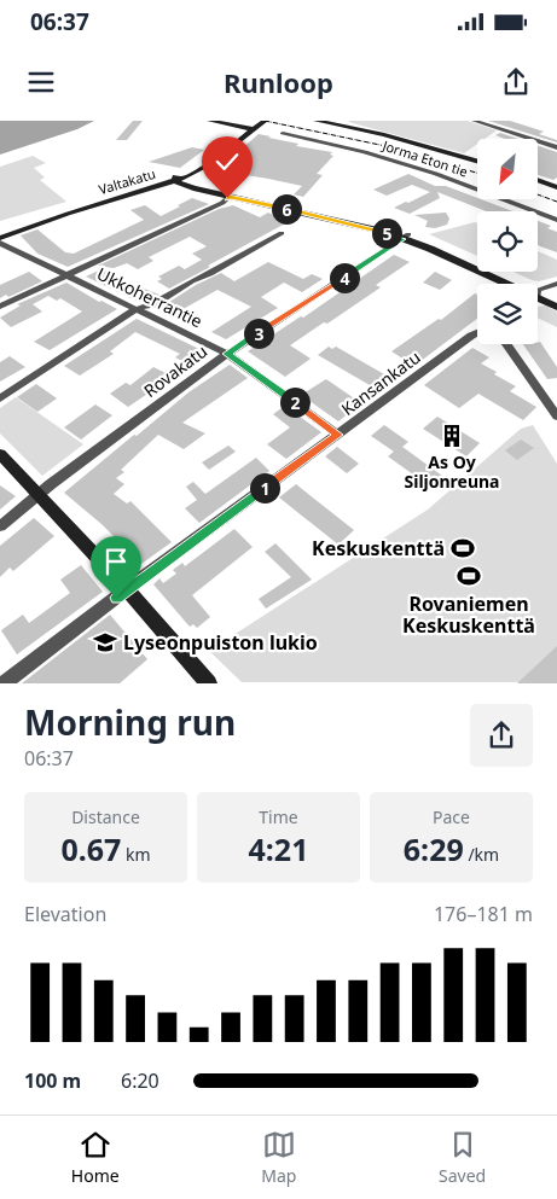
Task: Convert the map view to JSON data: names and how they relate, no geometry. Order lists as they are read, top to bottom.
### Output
{
  "streets": {
    "street": [
      "Jorma Eton tie",
      "Valtakatu",
      "Ukkoherrantie",
      "Rovakatu",
      "Kansankatu"
    ]
  },
  "crossings": [
    ["Ukkoherrantie", "Rovakatu"],
    ["Ukkoherrantie", "Kansankatu"]
  ],
  "places": {
    "building": ["As Oy Siljonreuna"],
    "sports": ["Keskuskenttä", "Rovaniemen Keskuskenttä"],
    "school or university": ["Lyseonpuiston lukio"]
  },
  "north": "bottom left",
  "page": {
    "status": "06:37",
    "header": "Runloop",
    "pins": [
      "6",
      "5",
      "4",
      "3",
      "2",
      "1"
    ],
    "heading": ["Morning run", "06:37"],
    "stats": [
      ["Distance", "0.67 km"],
      ["Time", "4:21"],
      ["Pace", "6:29 /km"]
    ],
    "chart": ["Elevation", "176–181 m"],
    "list": [
      {
        "name": "100 m",
        "note": "6:20"
      }
    ],
    "tabs": ["Home", "Map", "Saved"]
  }
}
